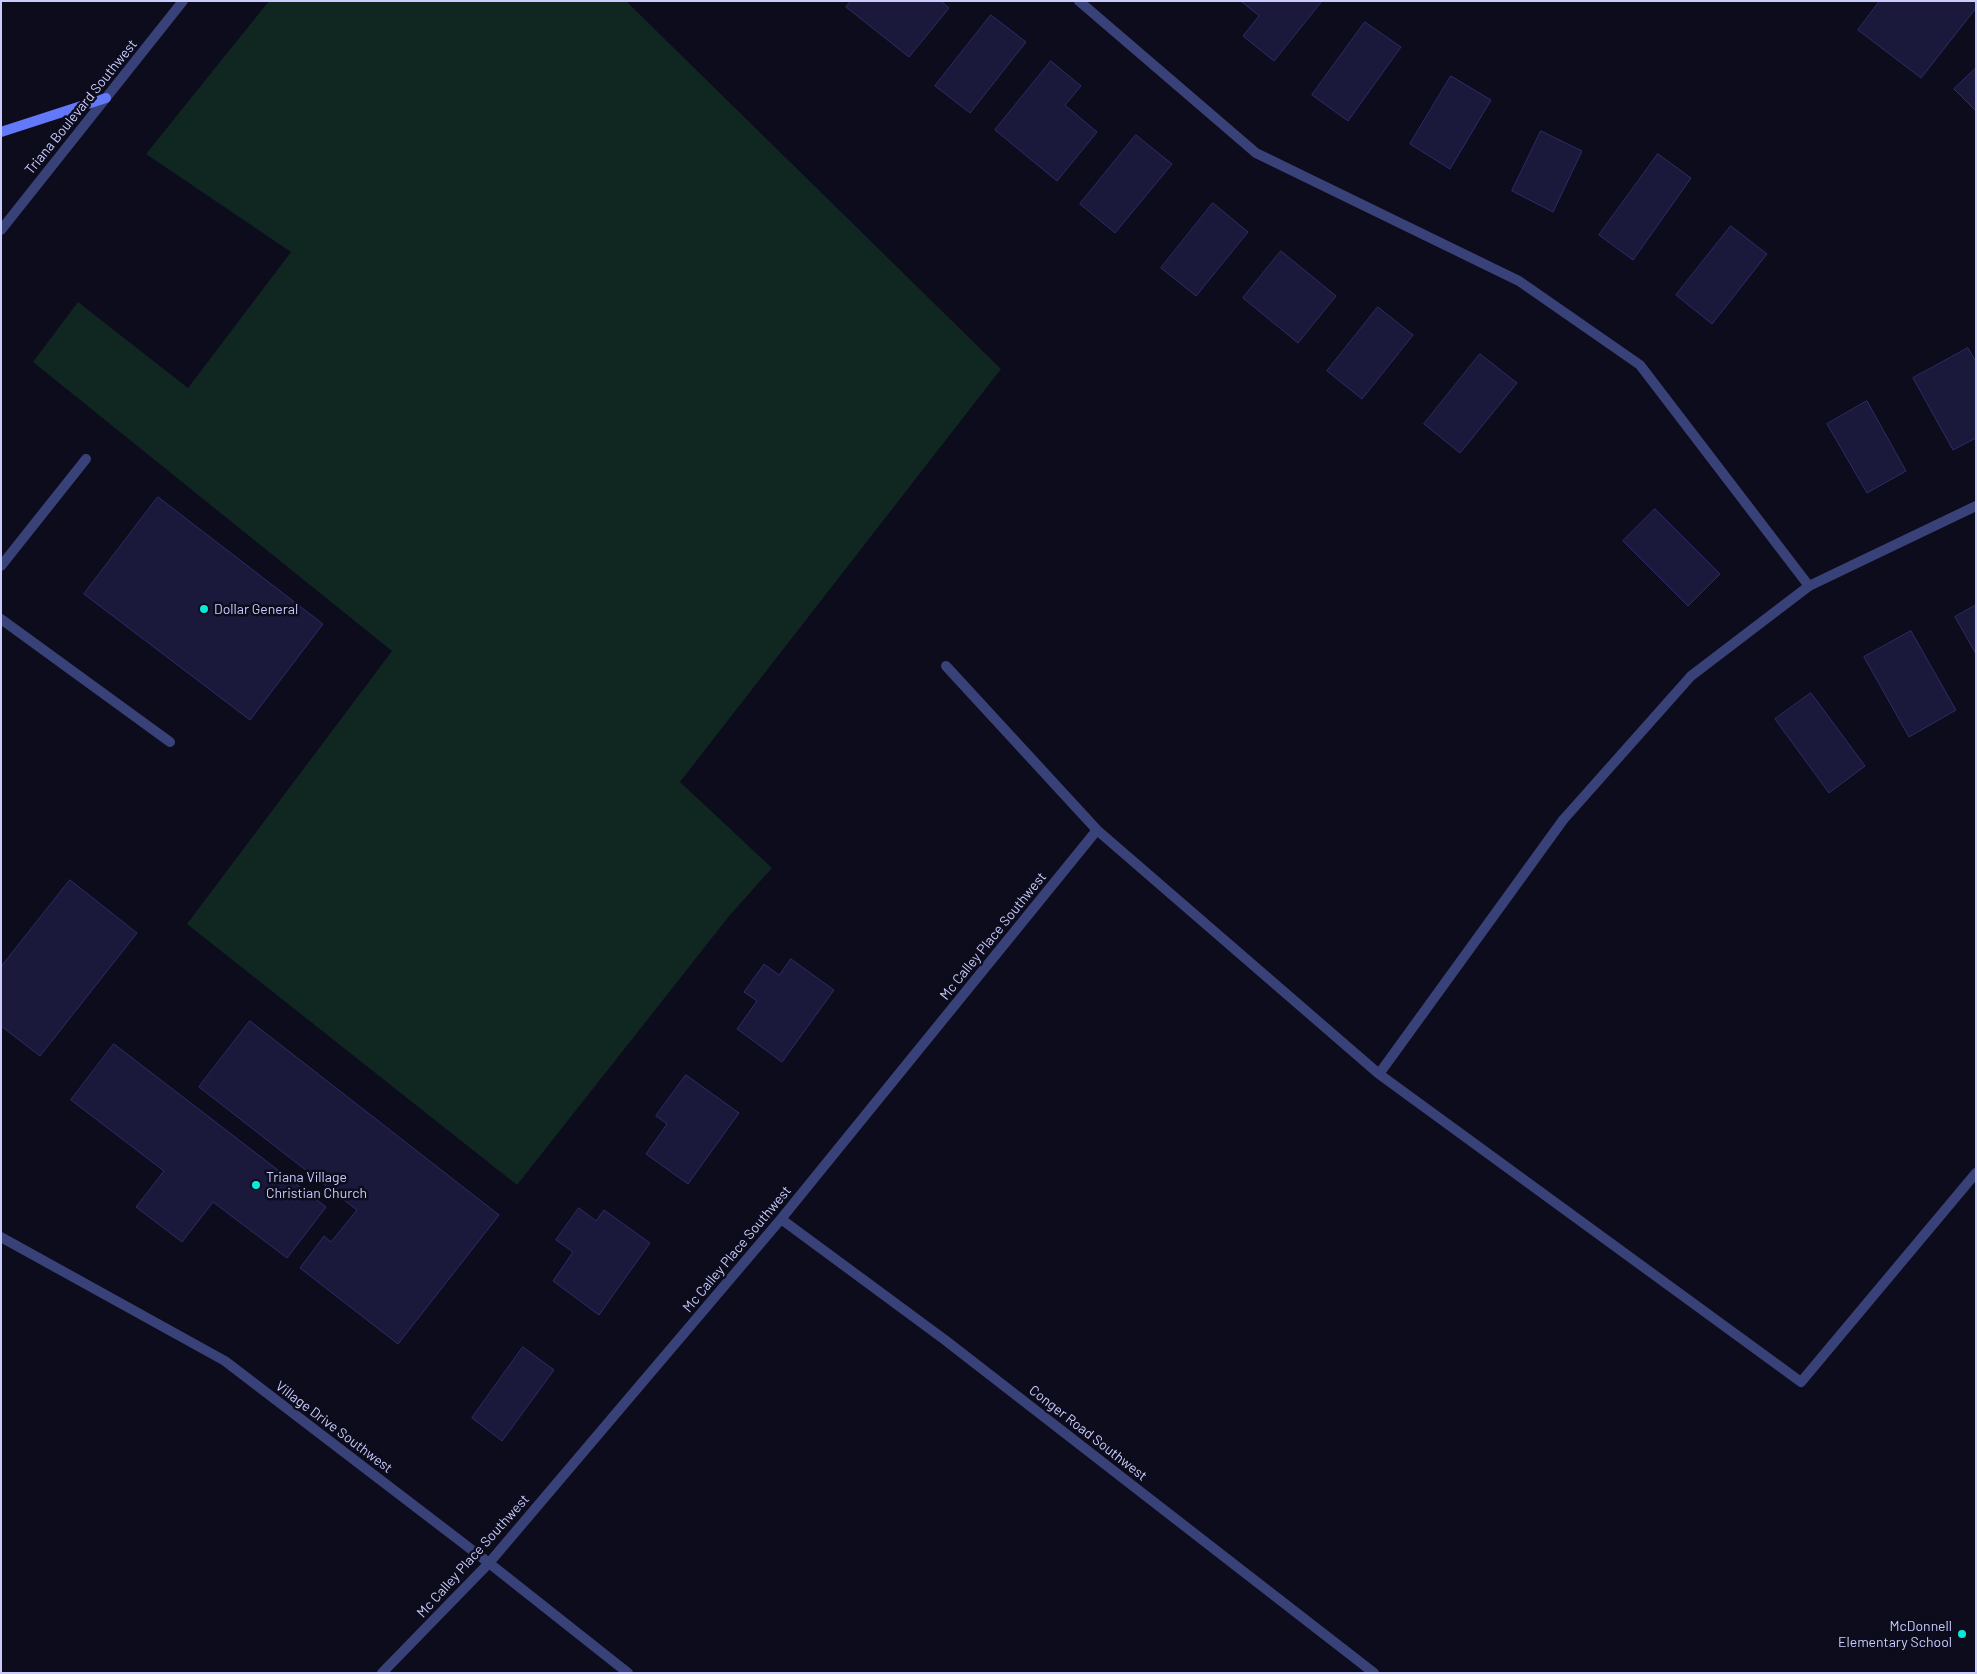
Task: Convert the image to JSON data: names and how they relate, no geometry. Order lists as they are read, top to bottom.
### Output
{
  "streets": {
    "street": [
      "Triana Boulevard Southwest",
      "Mc Calley Place Southwest",
      "Village Drive Southwest",
      "Conger Road Southwest"
    ]
  },
  "crossings": [
    ["Mc Calley Place Southwest", "Village Drive Southwest"],
    ["Mc Calley Place Southwest", "Conger Road Southwest"]
  ],
  "places": ["Dollar General", "Triana Village Christian Church", "McDonnell Elementary School"]
}
